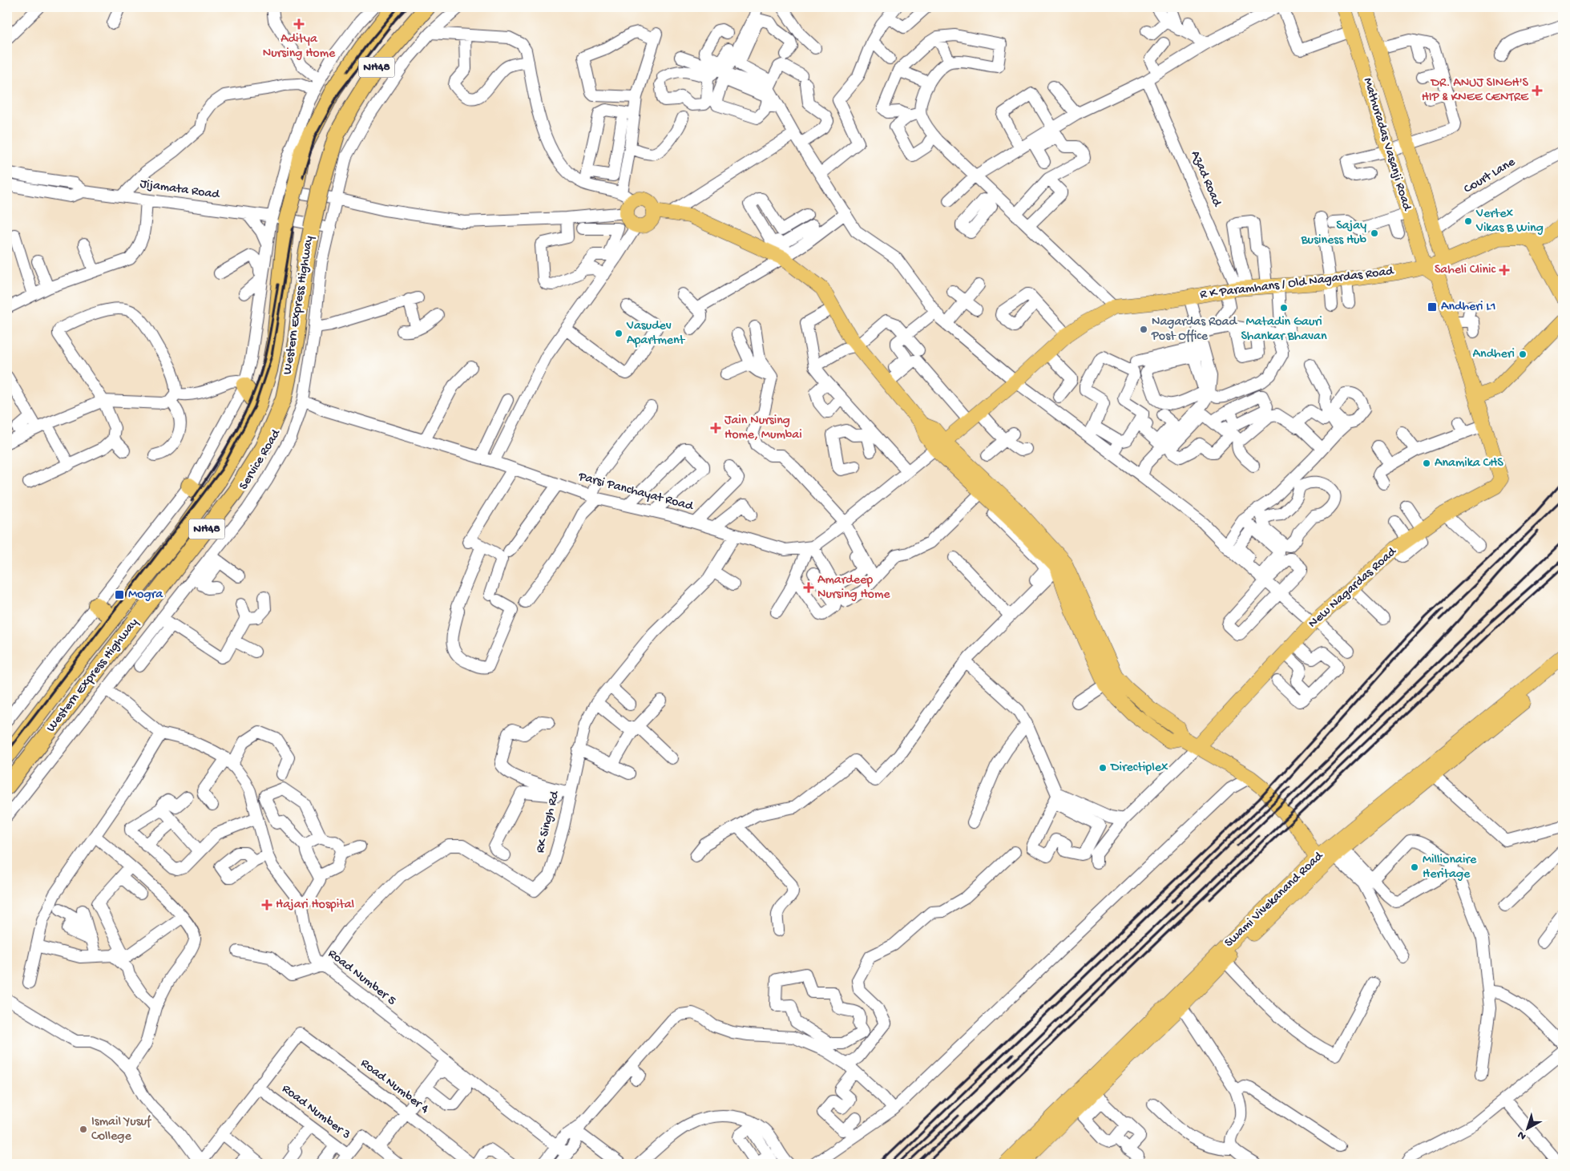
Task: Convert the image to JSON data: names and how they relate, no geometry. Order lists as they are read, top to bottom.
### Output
{
  "streets": {
    "highway": ["NH48", "Western Express Highway"],
    "main road": [
      "Mathuradas Vasanji Road",
      "R K Paramhans / Old Nagardas Road",
      "New Nagardas Road",
      "Swami Vivekanand Road"
    ],
    "street": [
      "Court Lane",
      "Azad Road",
      "Jijamata Road",
      "Service Road",
      "Parsi Panchayat Road",
      "RK Singh Rd",
      "Road Number 5",
      "Road Number 4",
      "Road Number 3"
    ]
  },
  "crossings": [
    ["Mathuradas Vasanji Road", "Court Lane"],
    ["Mathuradas Vasanji Road", "R K Paramhans / Old Nagardas Road"],
    ["Azad Road", "R K Paramhans / Old Nagardas Road"],
    ["Jijamata Road", "Western Express Highway"],
    ["Jijamata Road", "Service Road"],
    ["Service Road", "Parsi Panchayat Road"],
    ["Service Road", "Road Number 5"],
    ["Parsi Panchayat Road", "RK Singh Rd"],
    ["RK Singh Rd", "Road Number 5"],
    ["Road Number 4", "Road Number 3"]
  ],
  "places": {
    "health": [
      "Aditya Nursing Home",
      "DR. ANUJ SINGH'S HIP & KNEE CENTRE",
      "Saheli Clinic",
      "Jain Nursing Home, Mumbai",
      "Amardeep Nursing Home",
      "Hajari Hospital"
    ],
    "other": [
      "Vertex Vikas B Wing",
      "Sajay Business Hub",
      "Matadin Gauri Shankar Bhavan",
      "Nagardas Road Post Office",
      "Vasudev Apartment",
      "Andheri",
      "Anamika CHS",
      "Directiplex",
      "Millionaire Heritage",
      "Ismail Yusuf College"
    ],
    "transit": ["Andheri L1", "Mogra"]
  },
  "north": "bottom left"
}
